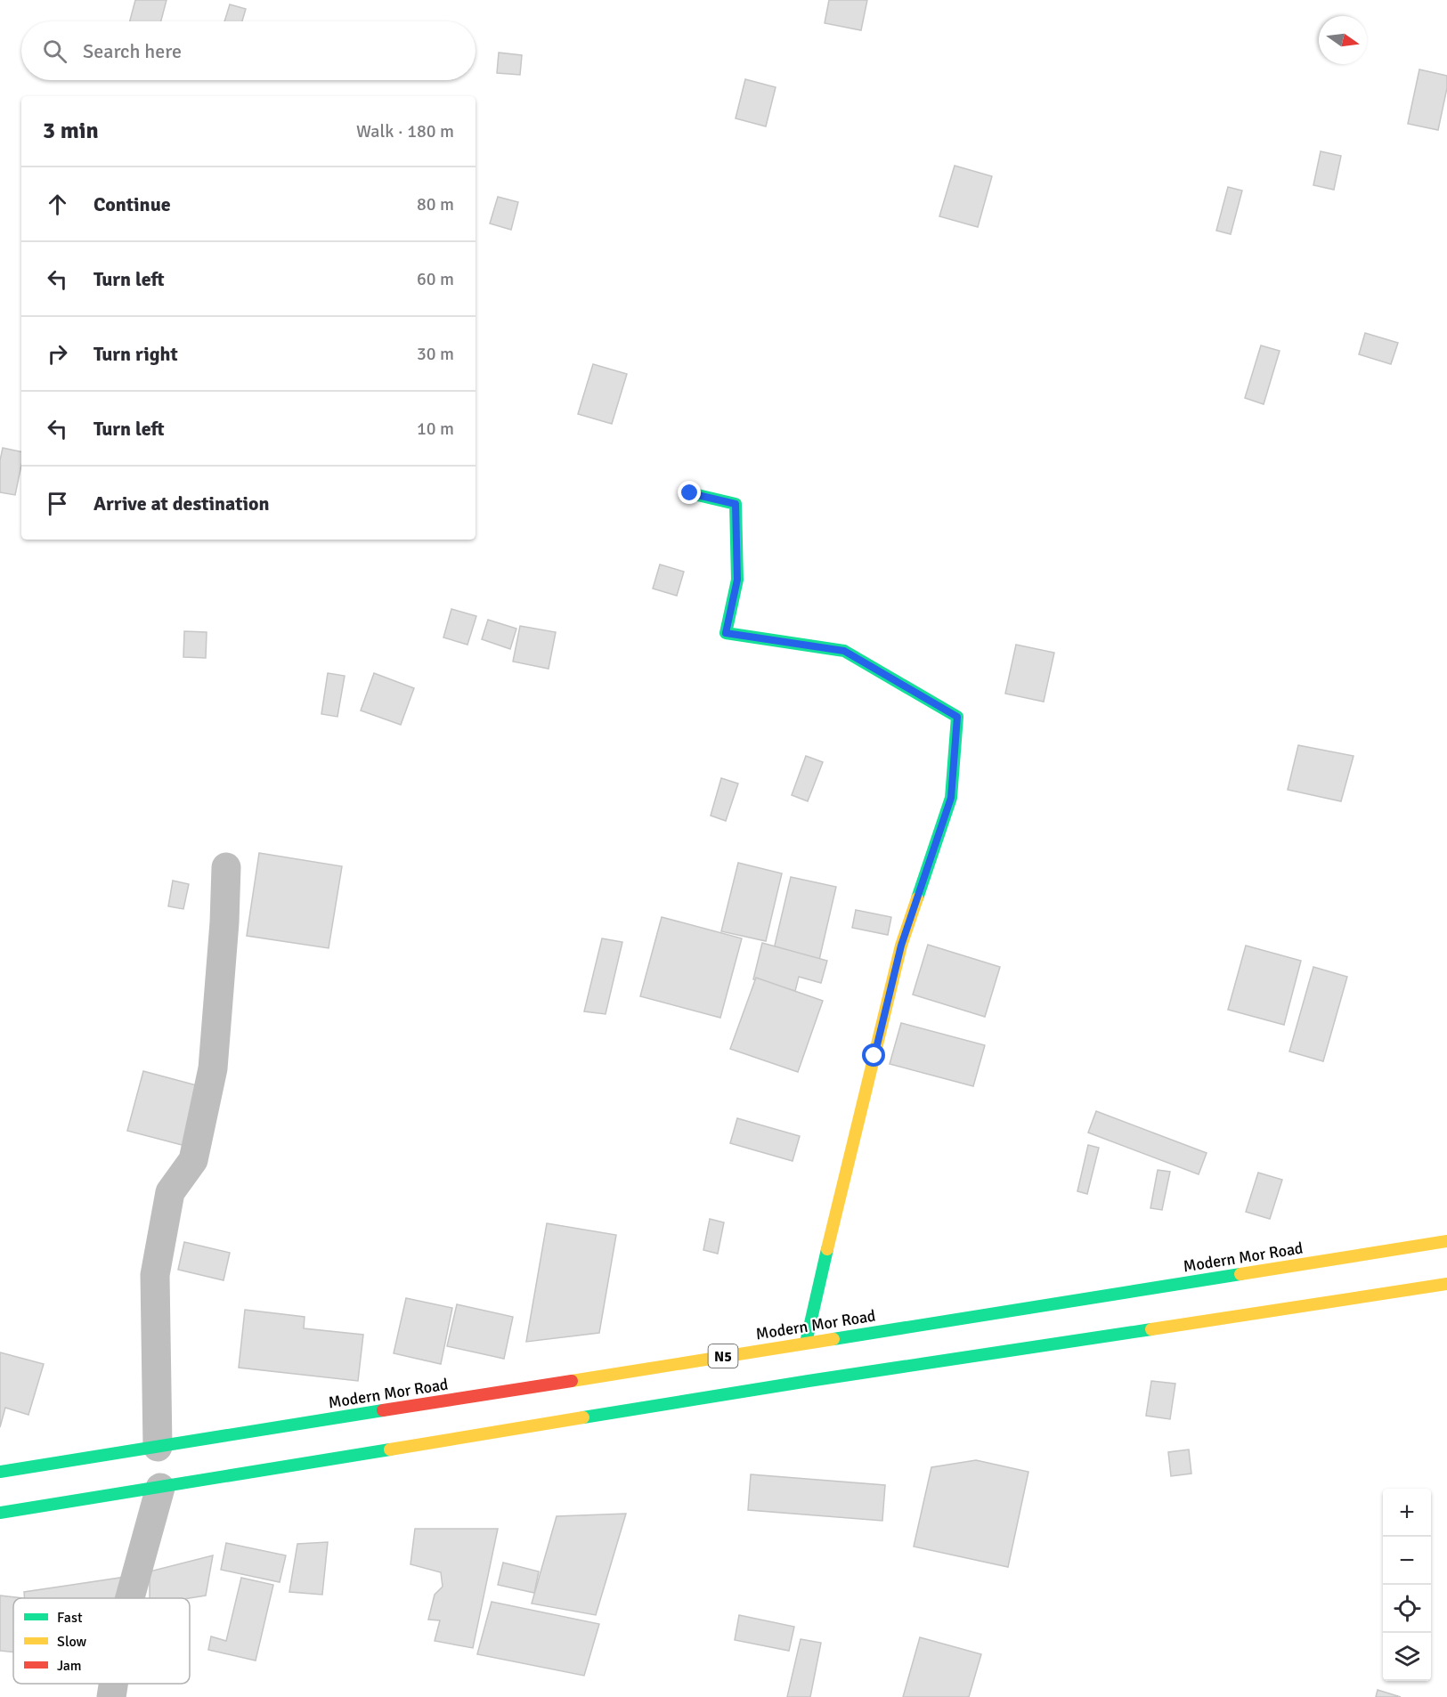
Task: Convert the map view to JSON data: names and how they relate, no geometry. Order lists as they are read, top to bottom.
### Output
{
  "streets": {
    "main road": ["Modern Mor Road", "N5"]
  },
  "legend": ["Fast", "Slow", "Jam"],
  "north": "right",
  "page": {
    "search": "Search here",
    "heading": ["3 min", "Walk · 180 m"],
    "list": [
      ["Continue", "80 m"],
      ["Turn left", "60 m"],
      ["Turn right", "30 m"],
      ["Turn left", "10 m"],
      "Arrive at destination"
    ],
    "map_buttons": ["+", "−"]
  }
}
